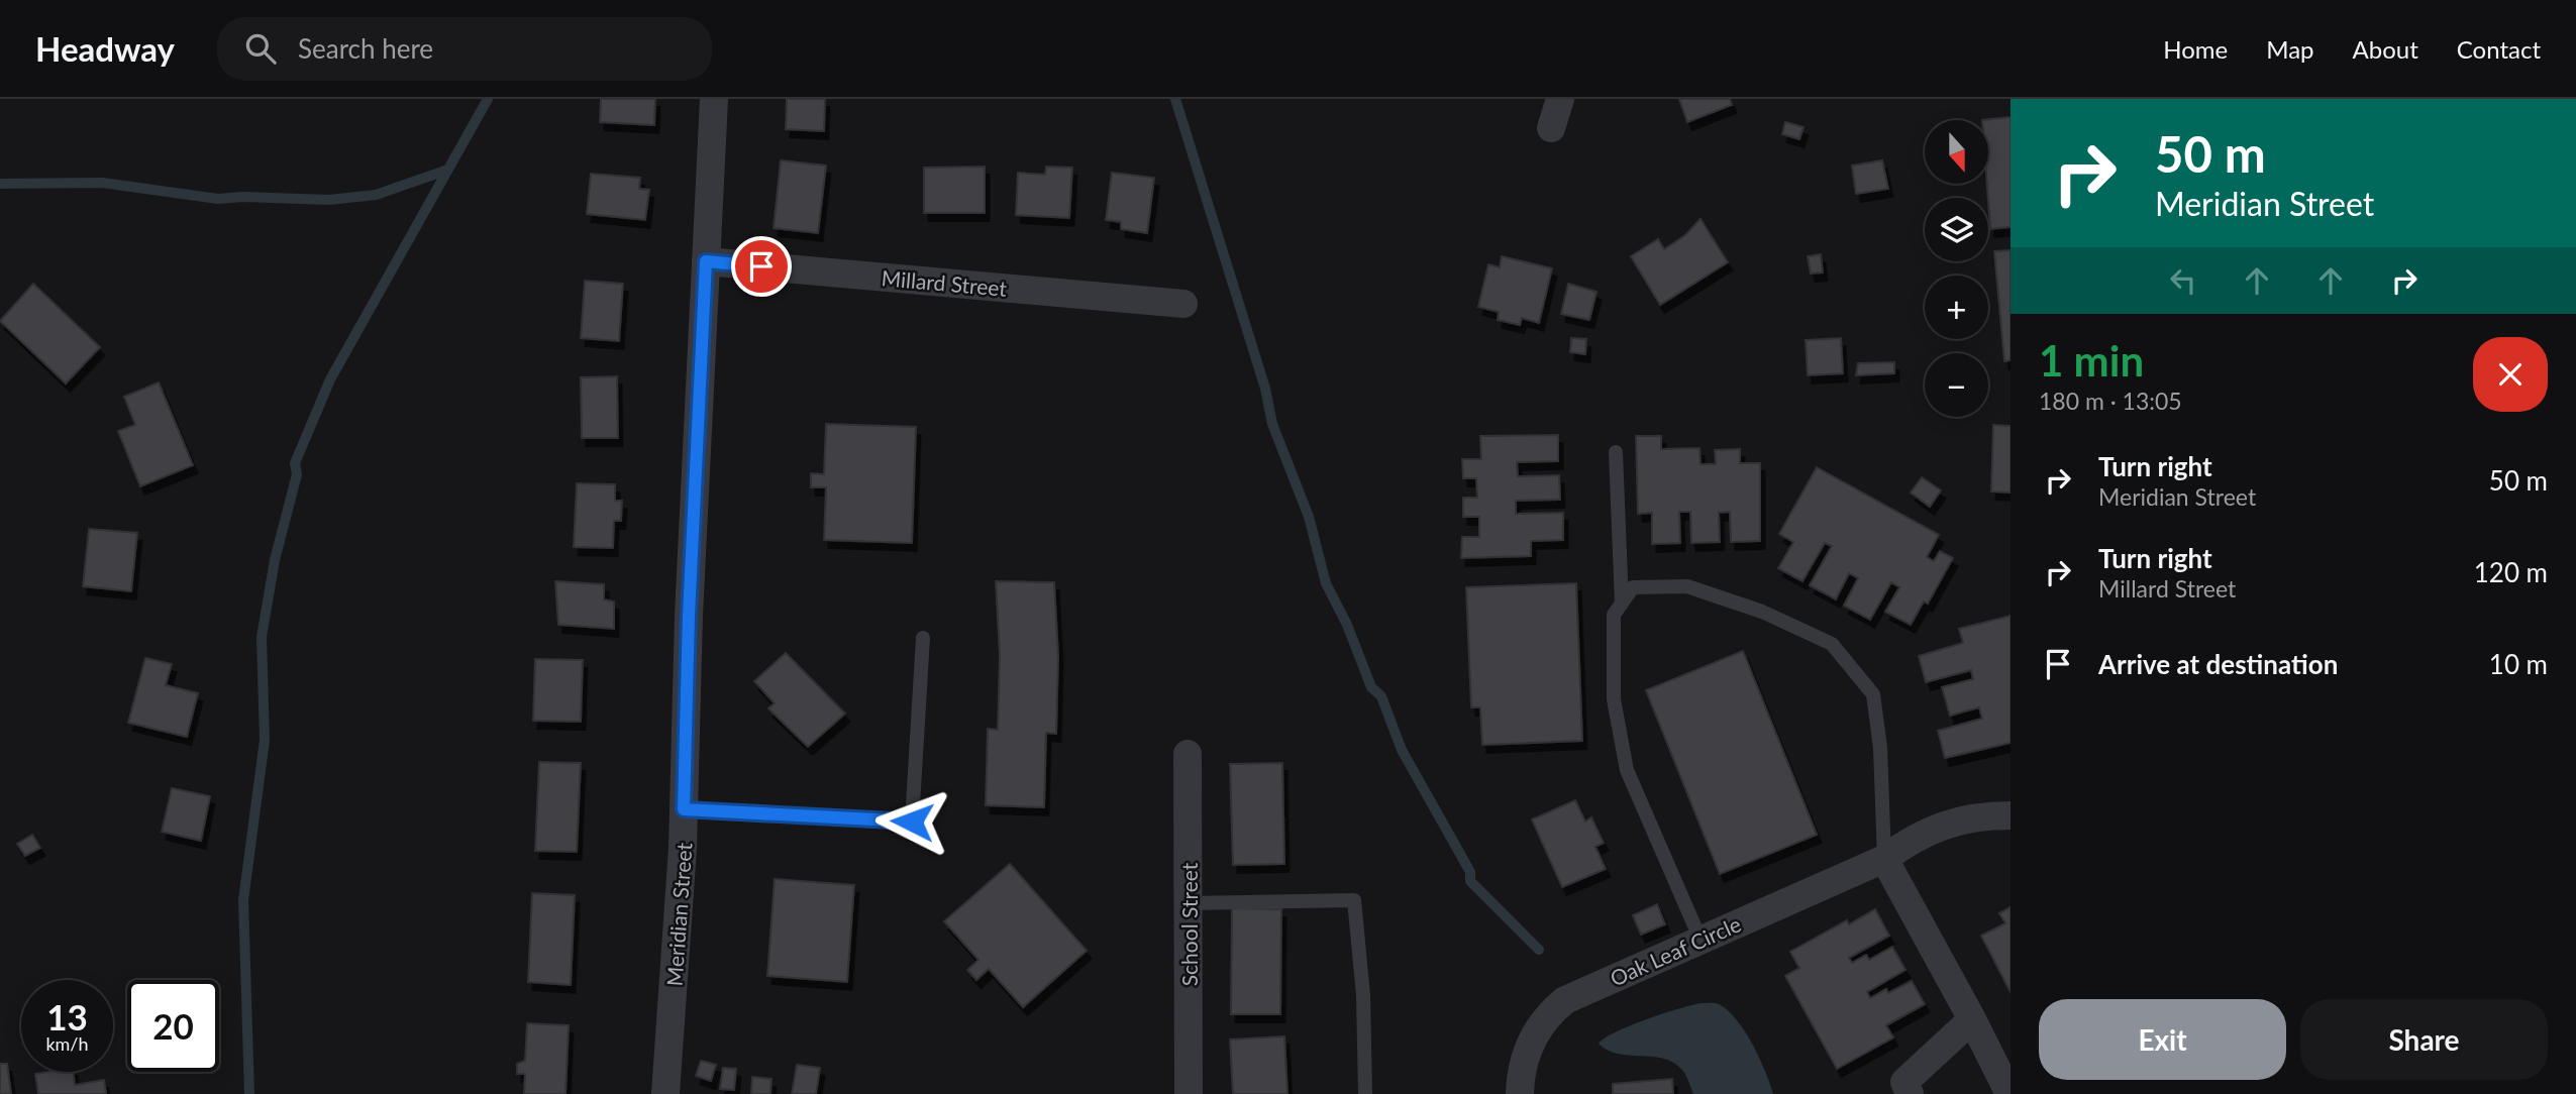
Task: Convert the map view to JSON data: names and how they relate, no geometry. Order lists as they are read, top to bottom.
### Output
{
  "streets": {
    "street": [
      "Millard Street",
      "Meridian Street",
      "School Street",
      "Oak Leaf Circle"
    ]
  },
  "crossings": [
    ["Millard Street", "Meridian Street"]
  ],
  "north": "bottom",
  "page": {
    "header": "Headway",
    "search": "Search here",
    "nav": [
      "Home",
      "Map",
      "About",
      "Contact"
    ],
    "turn": ["50 m", "Meridian Street"],
    "map_buttons": ["+", "−"],
    "heading": ["1 min", "180 m · 13:05"],
    "list": [
      {
        "name": "Turn right",
        "note": "Meridian Street",
        "value": "50 m"
      },
      {
        "name": "Turn right",
        "note": "Millard Street",
        "value": "120 m"
      },
      {
        "name": "Arrive at destination",
        "value": "10 m"
      }
    ],
    "speed": "13 km/h",
    "limit": "20",
    "buttons": ["Exit", "Share"]
  }
}
